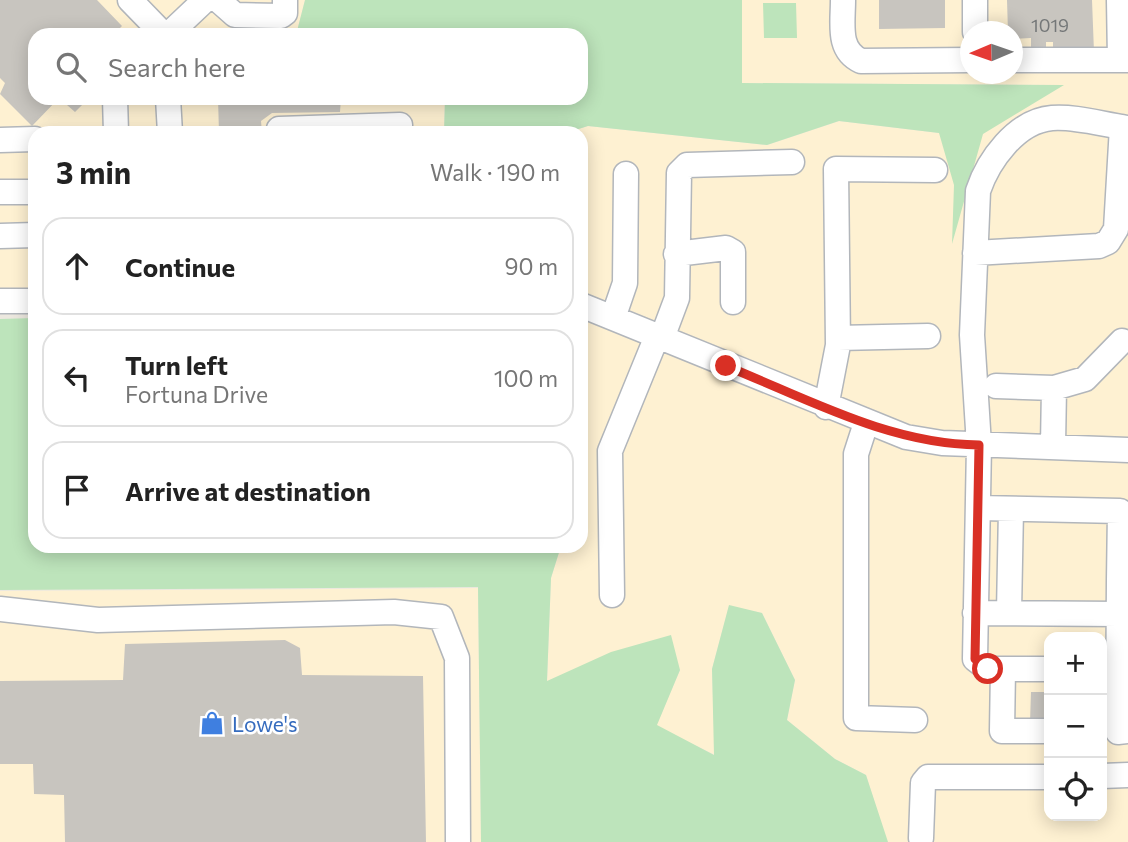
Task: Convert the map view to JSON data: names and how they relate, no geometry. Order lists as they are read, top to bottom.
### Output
{
  "places": {
    "shop": ["Lowe's"]
  },
  "house_numbers": ["1019"],
  "north": "left",
  "page": {
    "search": "Search here",
    "heading": ["3 min", "Walk · 190 m"],
    "list": [
      ["Continue", "90 m"],
      ["Turn left", "Fortuna Drive", "100 m"],
      "Arrive at destination"
    ],
    "map_buttons": ["+", "−"]
  }
}
